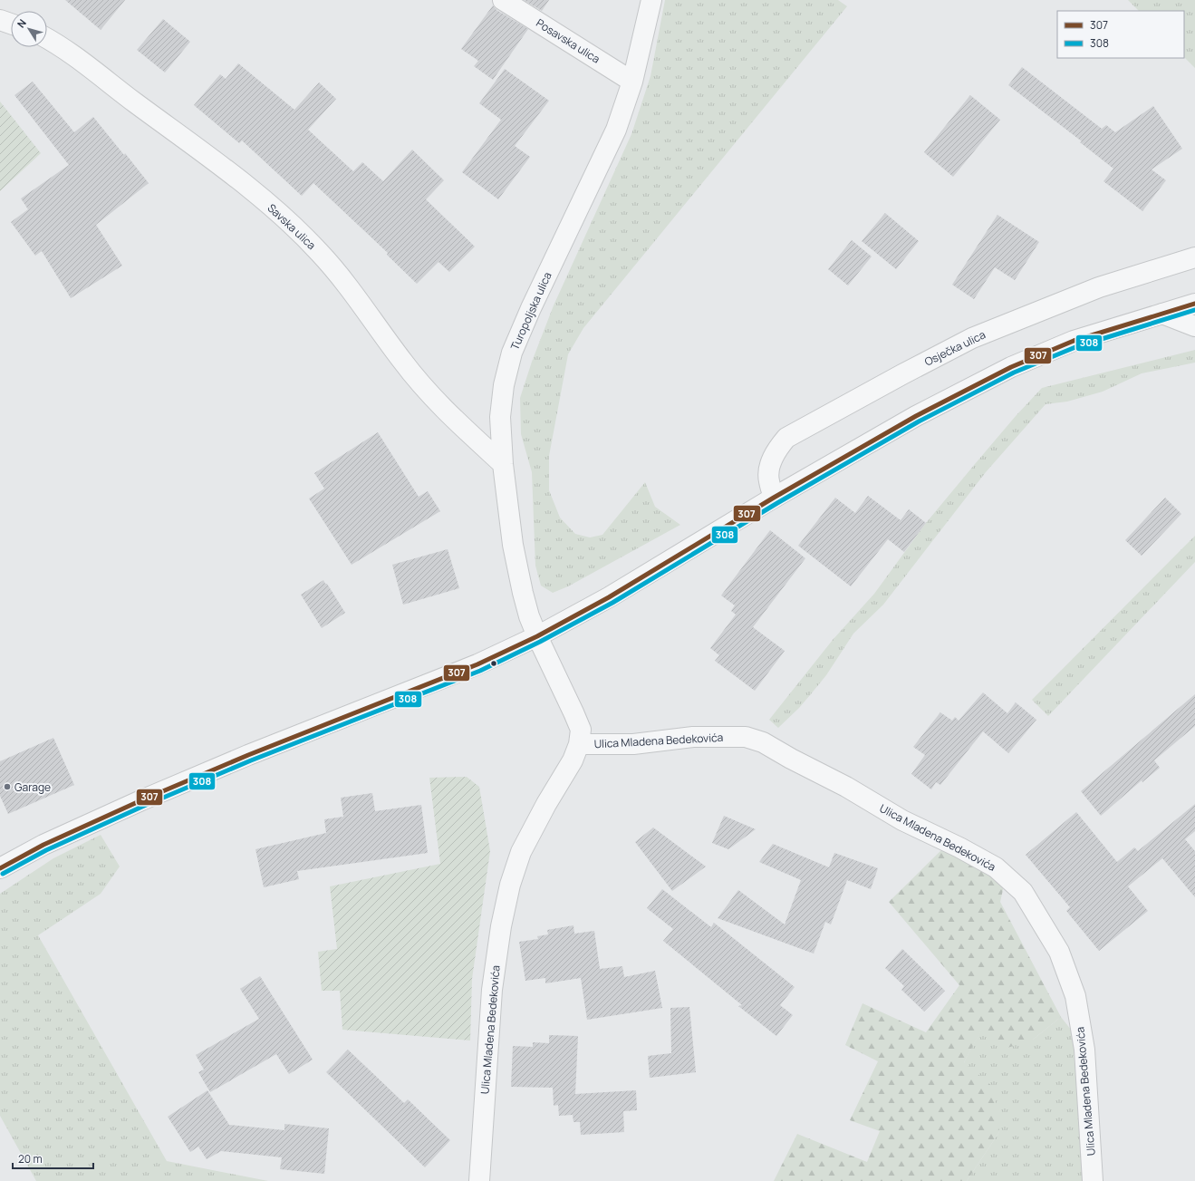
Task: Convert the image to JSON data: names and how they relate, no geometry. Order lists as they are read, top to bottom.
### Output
{
  "streets": {
    "street": [
      "Posavska ulica",
      "Savska ulica",
      "Turopoljska ulica",
      "Osječka ulica",
      "Ulica Mladena Bedekovića"
    ]
  },
  "crossings": [
    ["Posavska ulica", "Turopoljska ulica"],
    ["Savska ulica", "Turopoljska ulica"],
    ["Turopoljska ulica", "Ulica Mladena Bedekovića"]
  ],
  "places": ["Garage"],
  "lines": ["transit line 307", "transit line 308"],
  "legend": ["307", "308"],
  "scale_bar": "20 m",
  "north": "top left"
}
